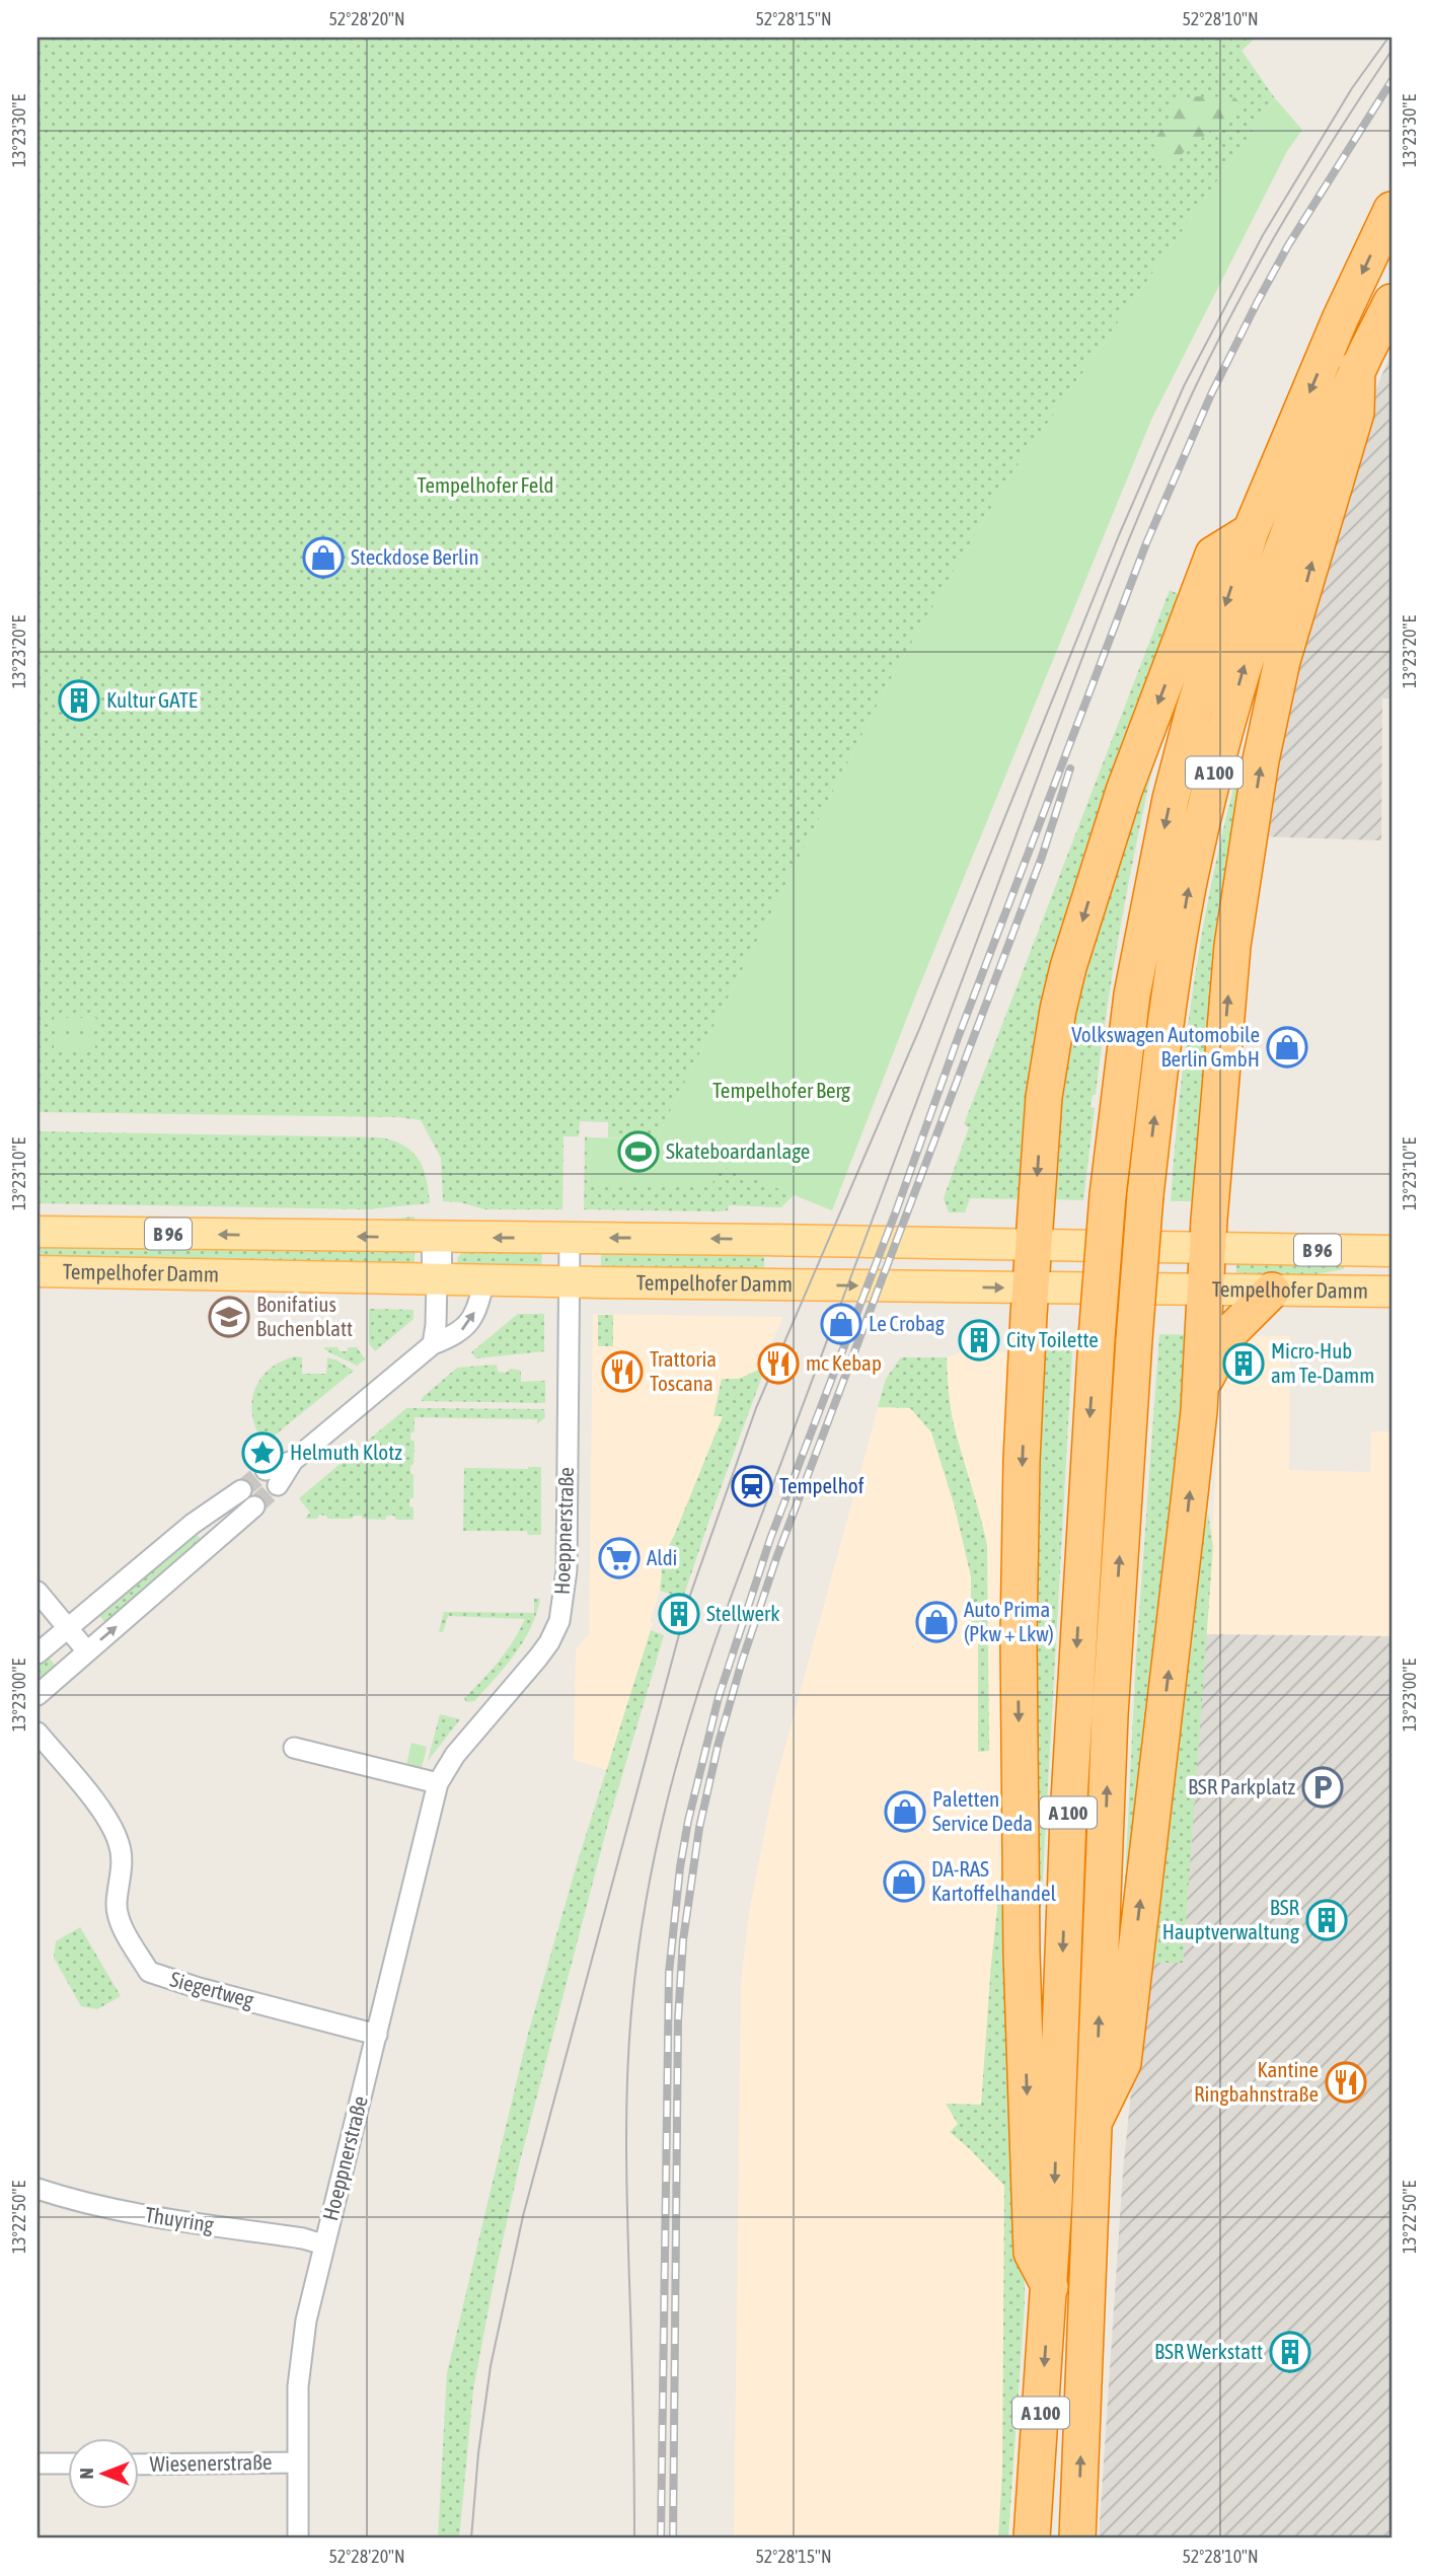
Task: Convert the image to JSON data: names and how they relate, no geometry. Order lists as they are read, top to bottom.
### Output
{
  "streets": {
    "highway": ["A 100"],
    "main road": ["B 96", "Tempelhofer Damm"],
    "street": [
      "Hoeppnerstraße",
      "Siegertweg",
      "Thuyring",
      "Wiesenerstraße"
    ]
  },
  "crossings": [
    ["Tempelhofer Damm", "Hoeppnerstraße"],
    ["Hoeppnerstraße", "Siegertweg"],
    ["Hoeppnerstraße", "Thuyring"],
    ["Hoeppnerstraße", "Wiesenerstraße"]
  ],
  "parks": ["Tempelhofer Feld", "Tempelhofer Berg"],
  "places": {
    "shop": [
      "Steckdose Berlin",
      "Volkswagen Automobile Berlin GmbH",
      "Le Crobag",
      "Auto Prima (Pkw + Lkw)",
      "Paletten Service Deda",
      "DA-RAS Kartoffelhandel"
    ],
    "building": [
      "Kultur GATE",
      "City Toilette",
      "Micro-Hub am Te-Damm",
      "Stellwerk",
      "BSR Hauptverwaltung",
      "BSR Werkstatt"
    ],
    "sports": ["Skateboardanlage"],
    "school or university": ["Bonifatius Buchenblatt"],
    "restaurant": ["mc Kebap", "Trattoria Toscana", "Kantine Ringbahnstraße"],
    "place": ["Helmuth Klotz"],
    "station": ["Tempelhof"],
    "supermarket": ["Aldi"],
    "parking": ["BSR Parkplatz"]
  },
  "north": "left",
  "coordinates": [
    "52°28'20\"N",
    "52°28'15\"N",
    "52°28'10\"N",
    "13°23'30\"E",
    "13°23'20\"E",
    "13°23'10\"E",
    "13°23'00\"E",
    "13°22'50\"E"
  ]
}
